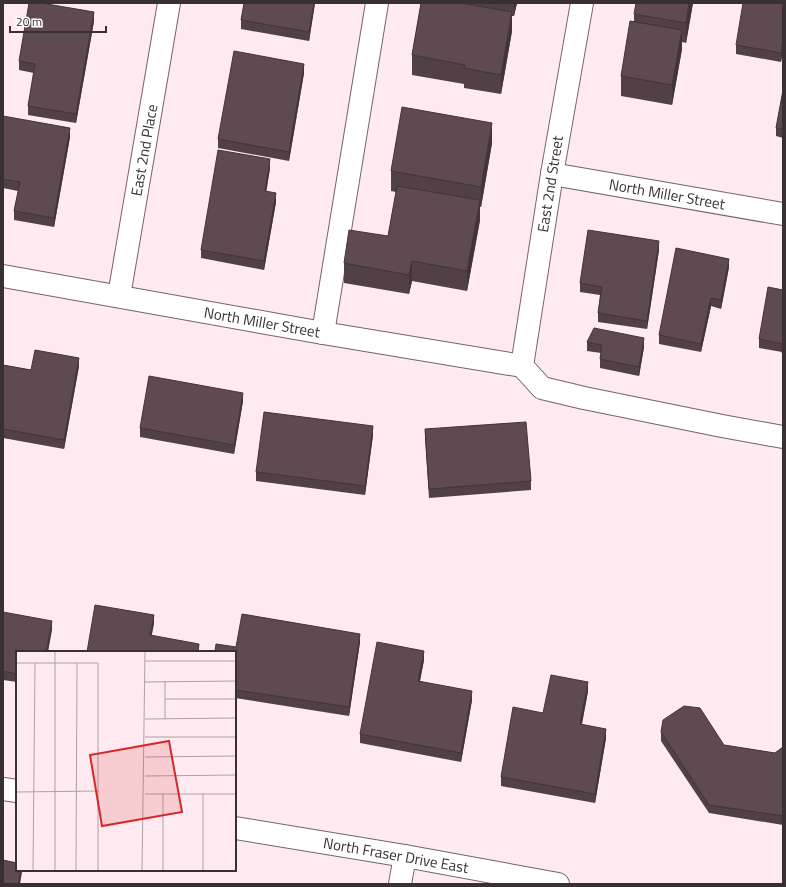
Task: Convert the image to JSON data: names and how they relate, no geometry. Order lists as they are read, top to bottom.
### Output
{
  "streets": {
    "street": [
      "East 2nd Place",
      "East 2nd Street",
      "North Miller Street",
      "North Fraser Drive East"
    ]
  },
  "crossings": [
    ["East 2nd Place", "North Miller Street"],
    ["East 2nd Street", "North Miller Street"]
  ],
  "scale_bar": "20 m"
}
